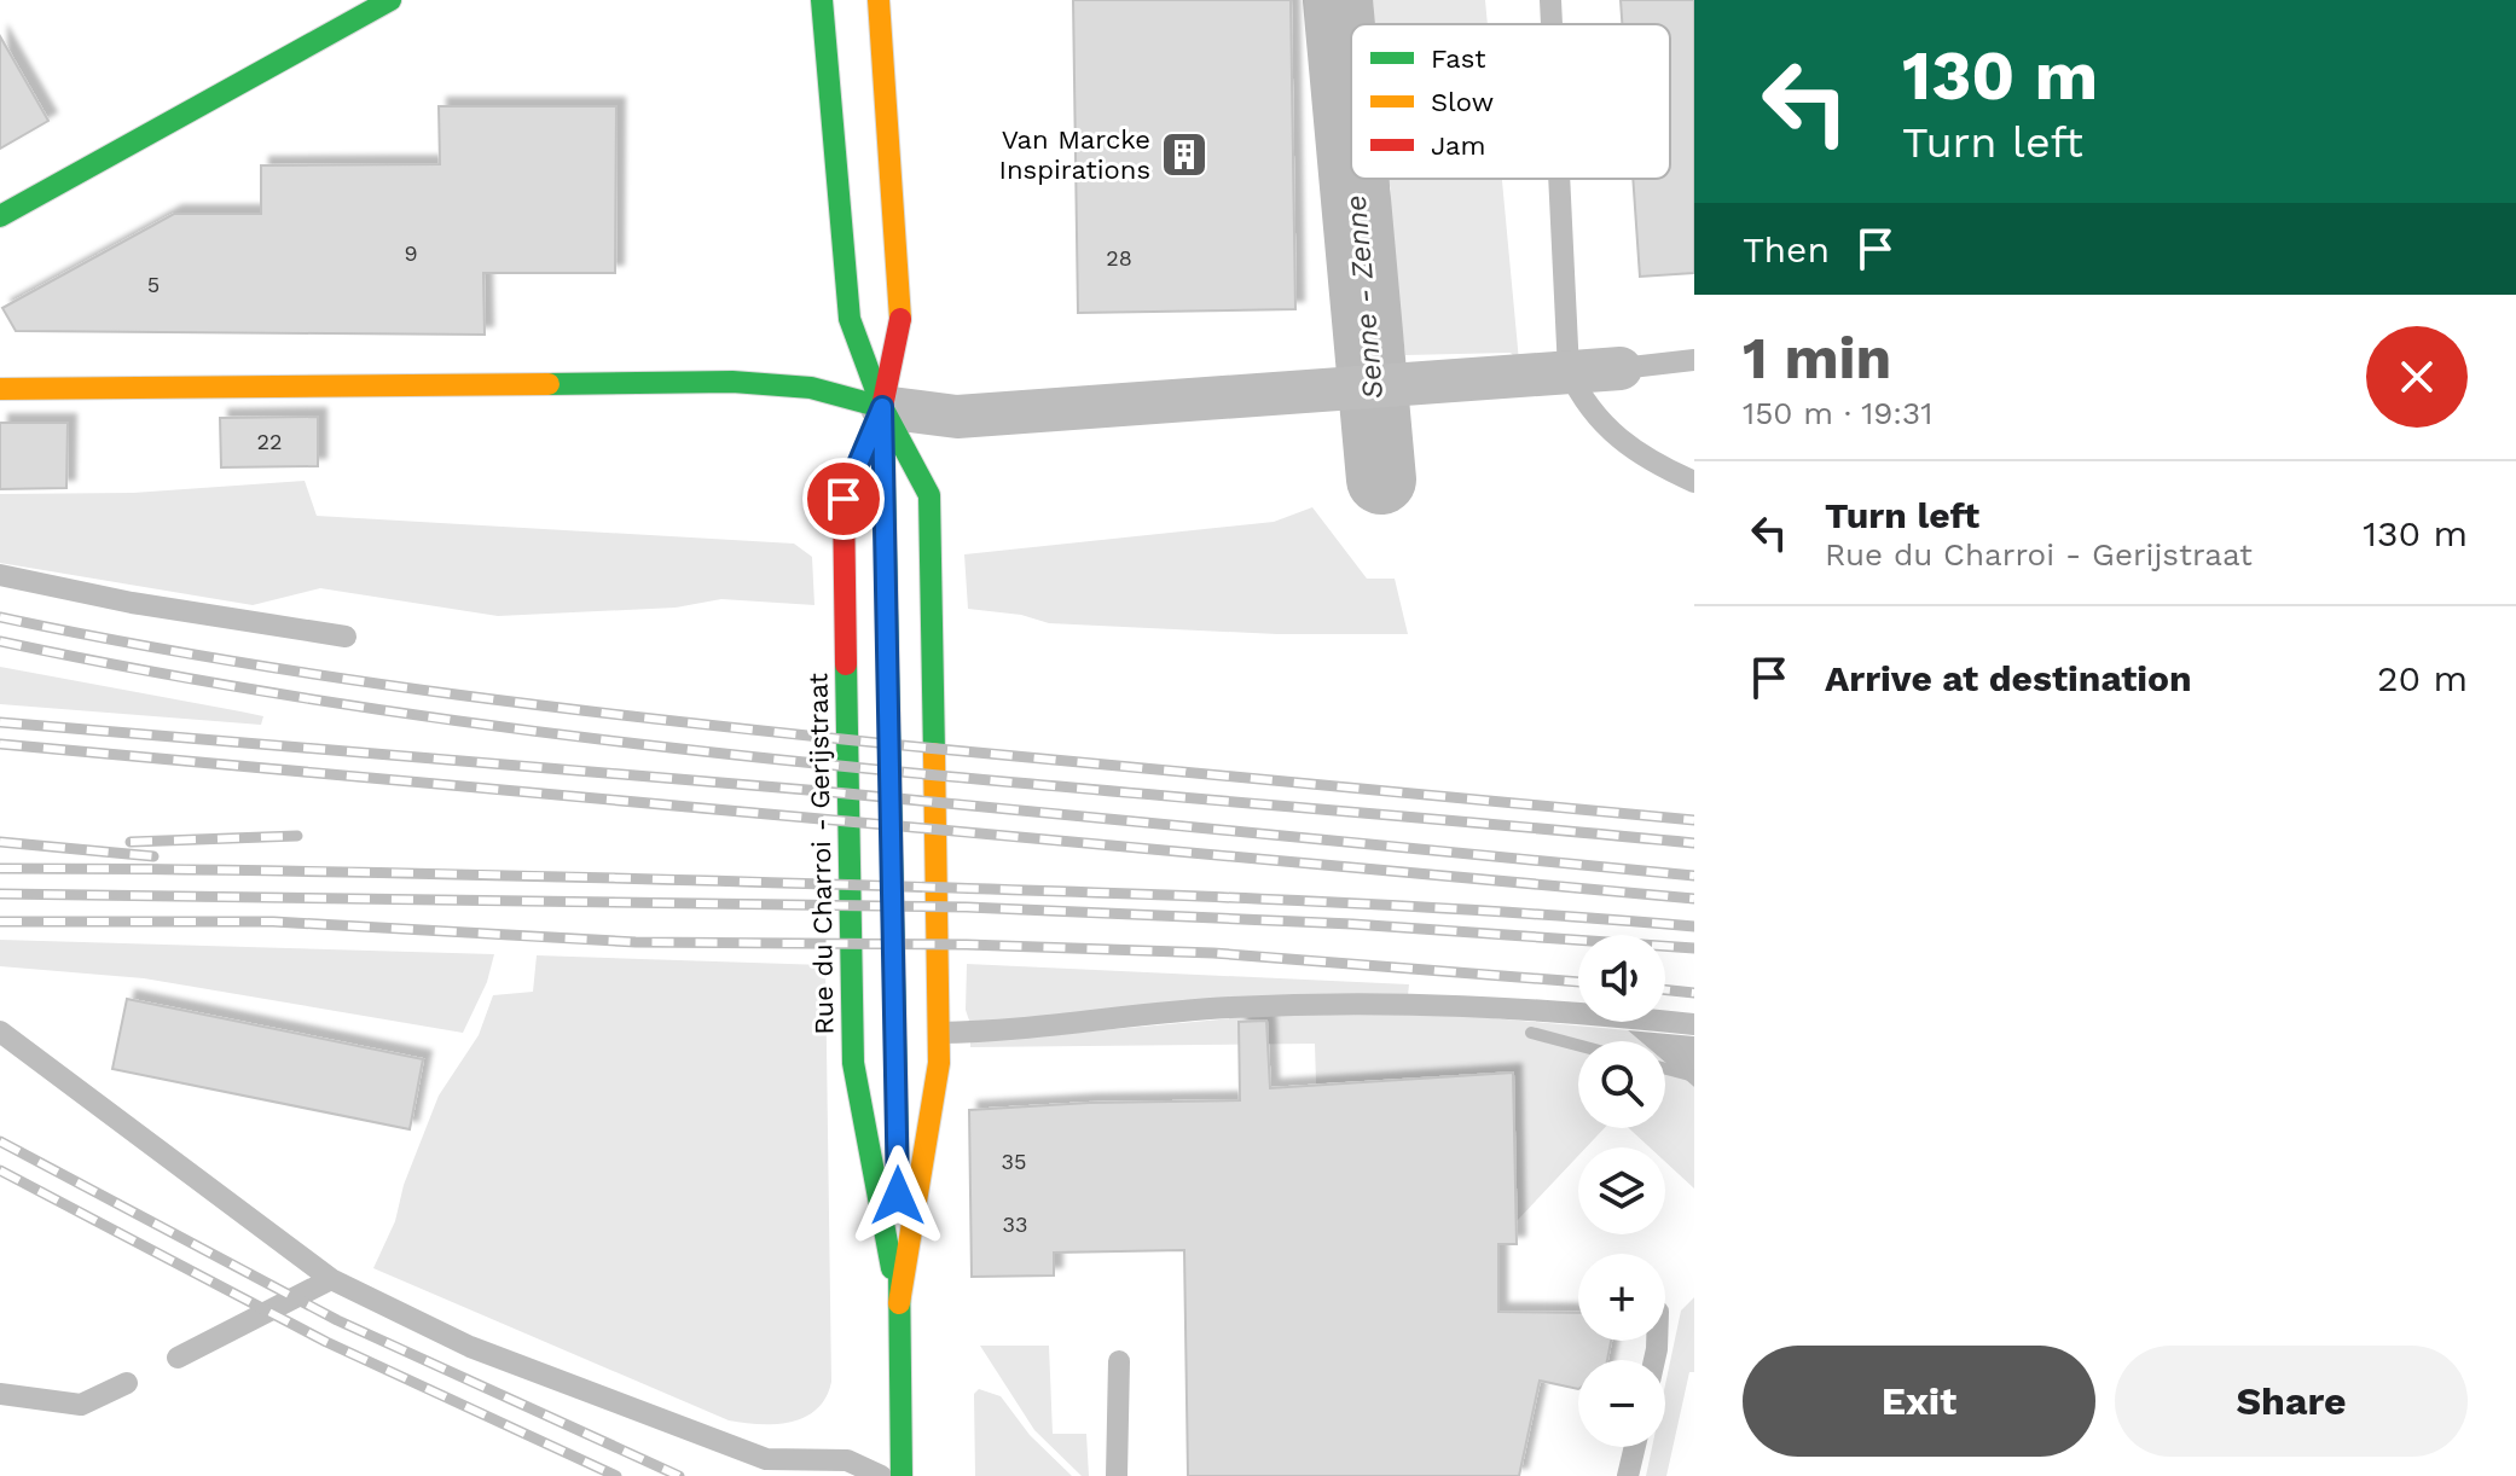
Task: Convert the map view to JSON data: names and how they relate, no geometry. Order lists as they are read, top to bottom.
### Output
{
  "streets": {
    "main road": ["Rue du Charroi - Gerijstraat"]
  },
  "water": ["Senne - Zenne"],
  "places": {
    "building": ["Van Marcke Inspirations"]
  },
  "house_numbers": [
    "9",
    "28",
    "5",
    "22",
    "35",
    "33"
  ],
  "legend": ["Fast", "Slow", "Jam"],
  "page": {
    "turn": ["130 m", "Turn left"],
    "then": "Then",
    "heading": ["1 min", "150 m · 19:31"],
    "list": [
      {
        "name": "Turn left",
        "note": "Rue du Charroi - Gerijstraat",
        "value": "130 m"
      },
      {
        "name": "Arrive at destination",
        "value": "20 m"
      }
    ],
    "map_buttons": ["+", "−"],
    "buttons": ["Exit", "Share"]
  }
}
